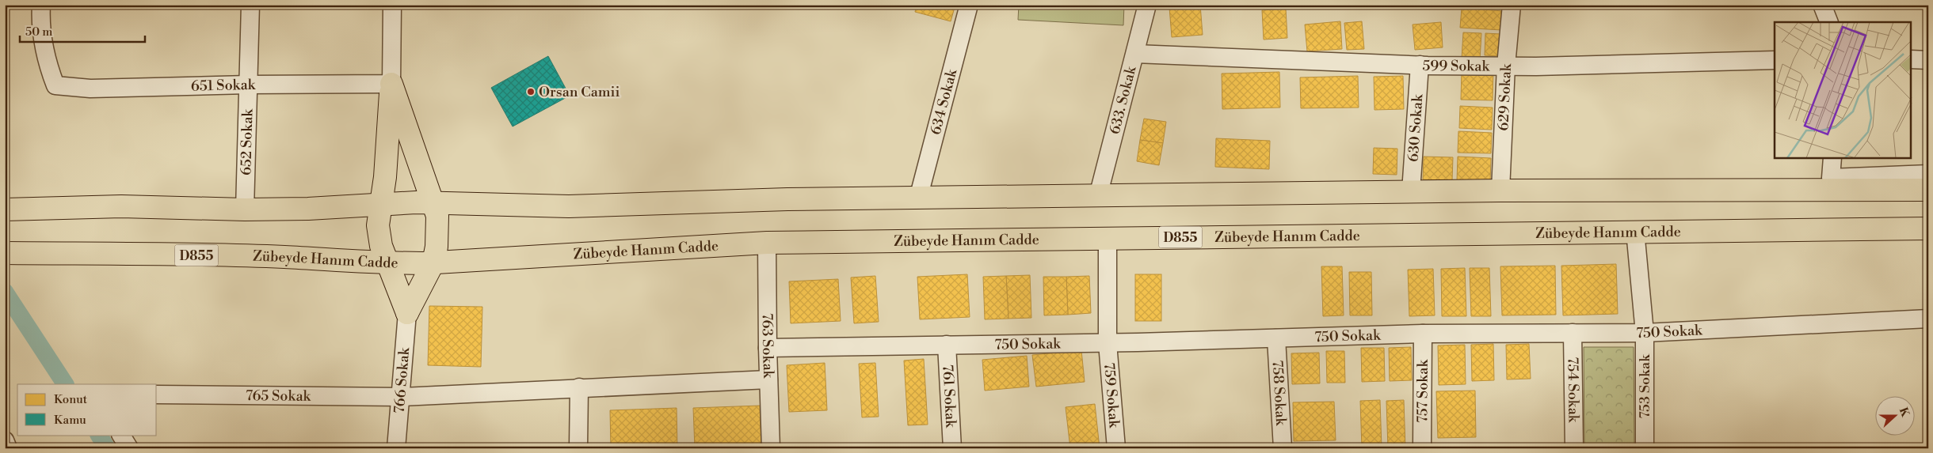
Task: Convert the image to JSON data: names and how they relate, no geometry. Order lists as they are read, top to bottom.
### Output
{
  "streets": {
    "highway": ["Zübeyde Hanım Cadde", "D855"],
    "street": [
      "599 Sokak",
      "651 Sokak",
      "629 Sokak",
      "634 Sokak",
      "633. Sokak",
      "630 Sokak",
      "652 Sokak",
      "750 Sokak",
      "763 Sokak",
      "766 Sokak",
      "753 Sokak",
      "757 Sokak",
      "754 Sokak",
      "758 Sokak",
      "765 Sokak",
      "759 Sokak",
      "761 Sokak"
    ]
  },
  "crossings": [
    ["599 Sokak", "629 Sokak"],
    ["599 Sokak", "633. Sokak"],
    ["599 Sokak", "630 Sokak"],
    ["651 Sokak", "652 Sokak"],
    ["Zübeyde Hanım Cadde", "763 Sokak"],
    ["Zübeyde Hanım Cadde", "753 Sokak"],
    ["Zübeyde Hanım Cadde", "759 Sokak"],
    ["750 Sokak", "763 Sokak"],
    ["750 Sokak", "753 Sokak"],
    ["750 Sokak", "757 Sokak"],
    ["750 Sokak", "754 Sokak"],
    ["750 Sokak", "758 Sokak"],
    ["750 Sokak", "759 Sokak"],
    ["750 Sokak", "761 Sokak"],
    ["763 Sokak", "765 Sokak"],
    ["766 Sokak", "765 Sokak"]
  ],
  "places": ["Orsan Camii"],
  "legend": ["Konut", "Kamu"],
  "scale_bar": "50 m",
  "north": "right"
}
